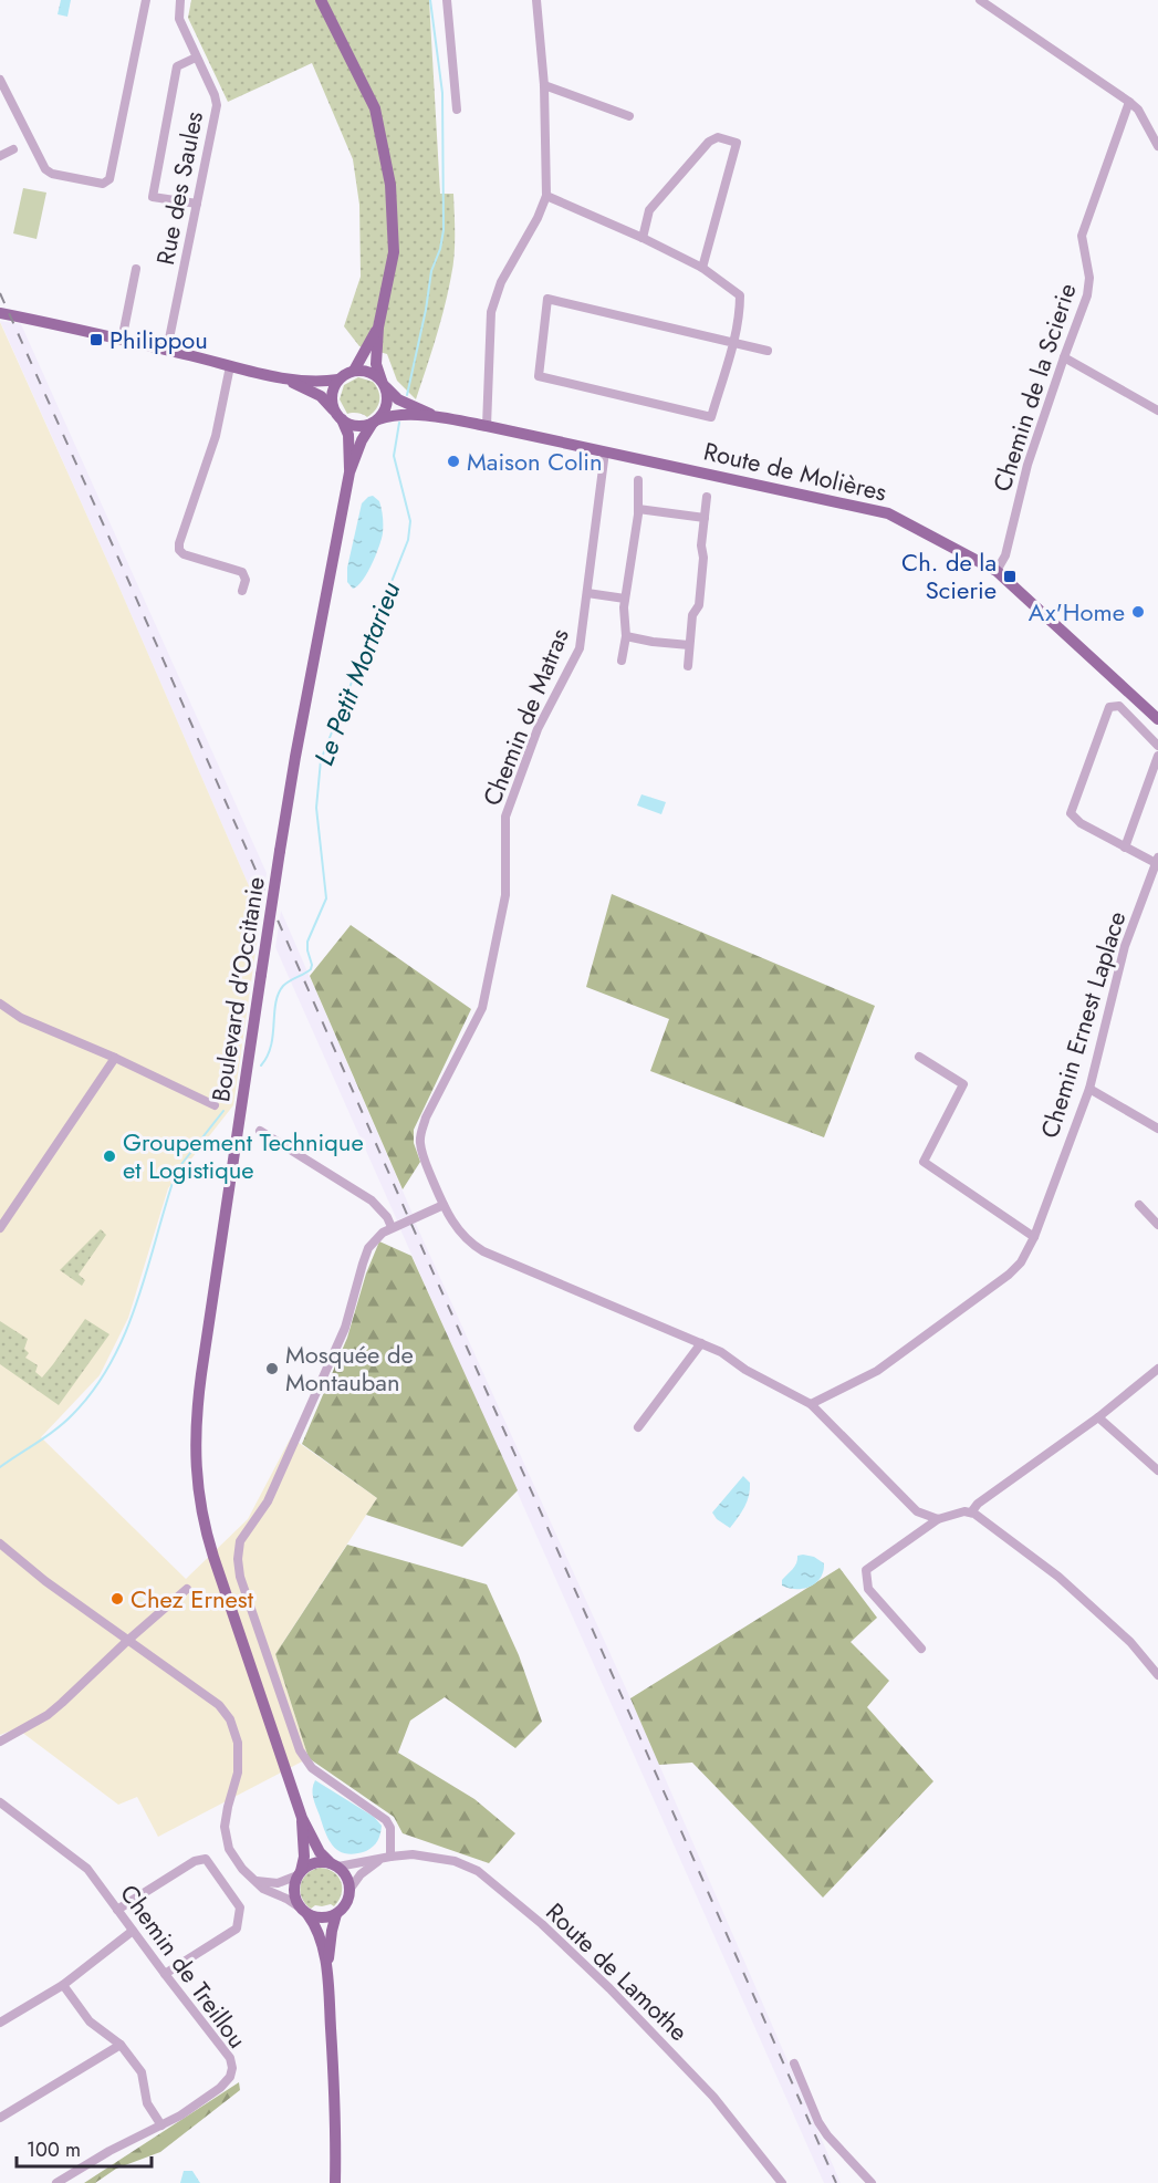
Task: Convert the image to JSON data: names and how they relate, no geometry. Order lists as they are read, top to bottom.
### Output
{
  "streets": {
    "main road": ["Route de Molières", "Boulevard d'Occitanie"],
    "street": [
      "Rue des Saules",
      "Chemin de la Scierie",
      "Chemin de Matras",
      "Chemin Ernest Laplace",
      "Chemin de Treillou",
      "Route de Lamothe"
    ]
  },
  "crossings": [
    ["Chemin de la Scierie", "Route de Molières"],
    ["Route de Molières", "Chemin de Matras"],
    ["Route de Molières", "Boulevard d'Occitanie"],
    ["Chemin de Matras", "Chemin Ernest Laplace"],
    ["Boulevard d'Occitanie", "Route de Lamothe"]
  ],
  "water": ["Le Petit Mortarieu"],
  "places": {
    "transit": ["Philippou", "Ch. de la Scierie"],
    "other": [
      "Maison Colin",
      "Ax'Home",
      "Groupement Technique et Logistique",
      "Mosquée de Montauban",
      "Chez Ernest"
    ]
  },
  "scale_bar": "100 m"
}
